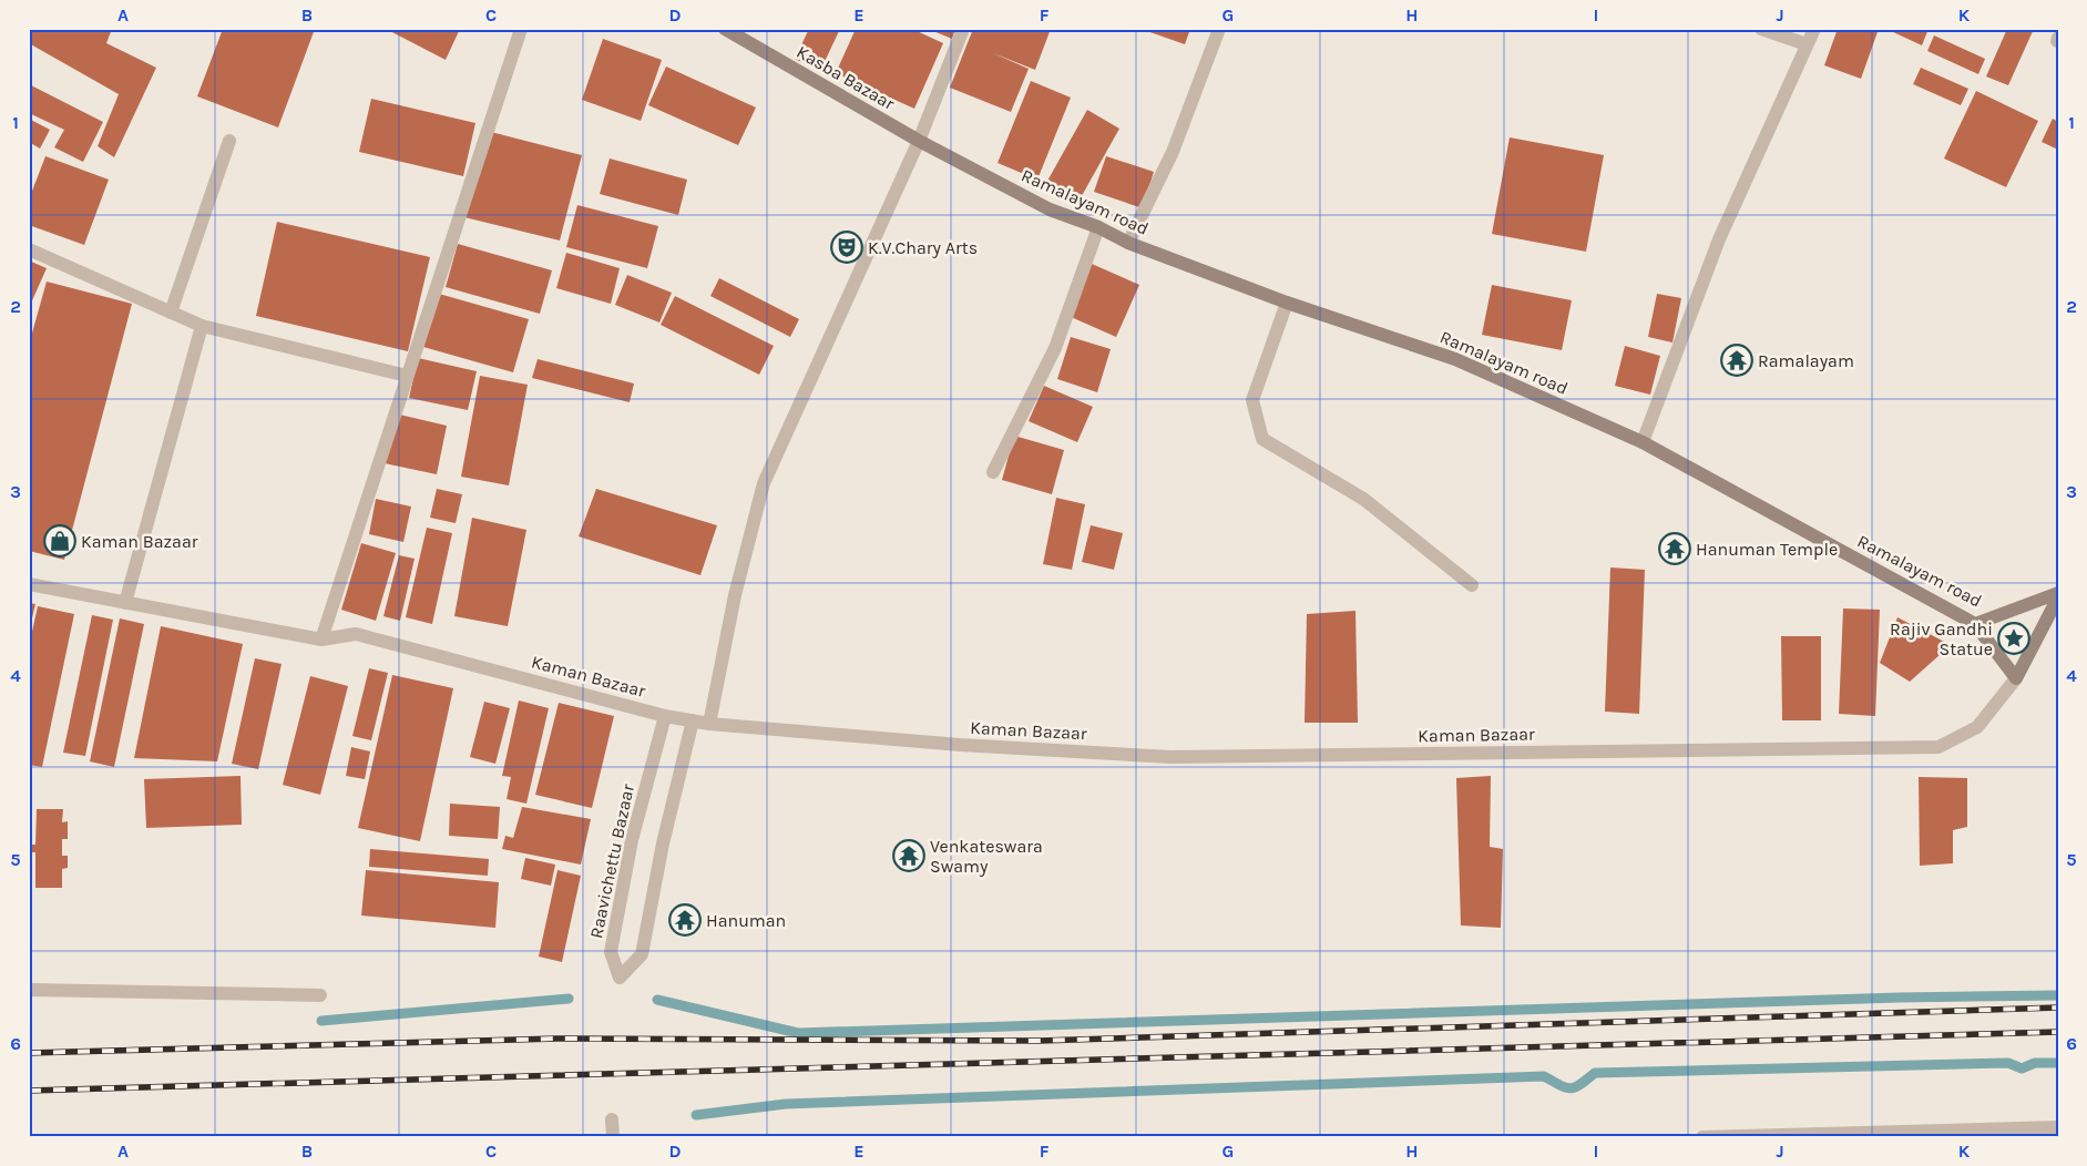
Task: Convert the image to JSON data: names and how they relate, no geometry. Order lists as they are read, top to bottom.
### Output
{
  "streets": {
    "street": [
      "Kasba Bazaar",
      "Ramalayam road",
      "Kaman Bazaar",
      "Raavichettu Bazaar"
    ]
  },
  "crossings": [
    ["Kasba Bazaar", "Ramalayam road"],
    ["Kaman Bazaar", "Raavichettu Bazaar"]
  ],
  "places": {
    "theatre": ["K.V.Chary Arts"],
    "temple": [
      "Ramalayam",
      "Hanuman Temple",
      "Venkateswara Swamy",
      "Hanuman"
    ],
    "shop": ["Kaman Bazaar"],
    "place": ["Rajiv Gandhi Statue"]
  },
  "grid": {
    "columns": [
      "A",
      "B",
      "C",
      "D",
      "E",
      "F",
      "G",
      "H",
      "I",
      "J",
      "K"
    ],
    "rows": [
      "1",
      "2",
      "3",
      "4",
      "5",
      "6"
    ]
  }
}
